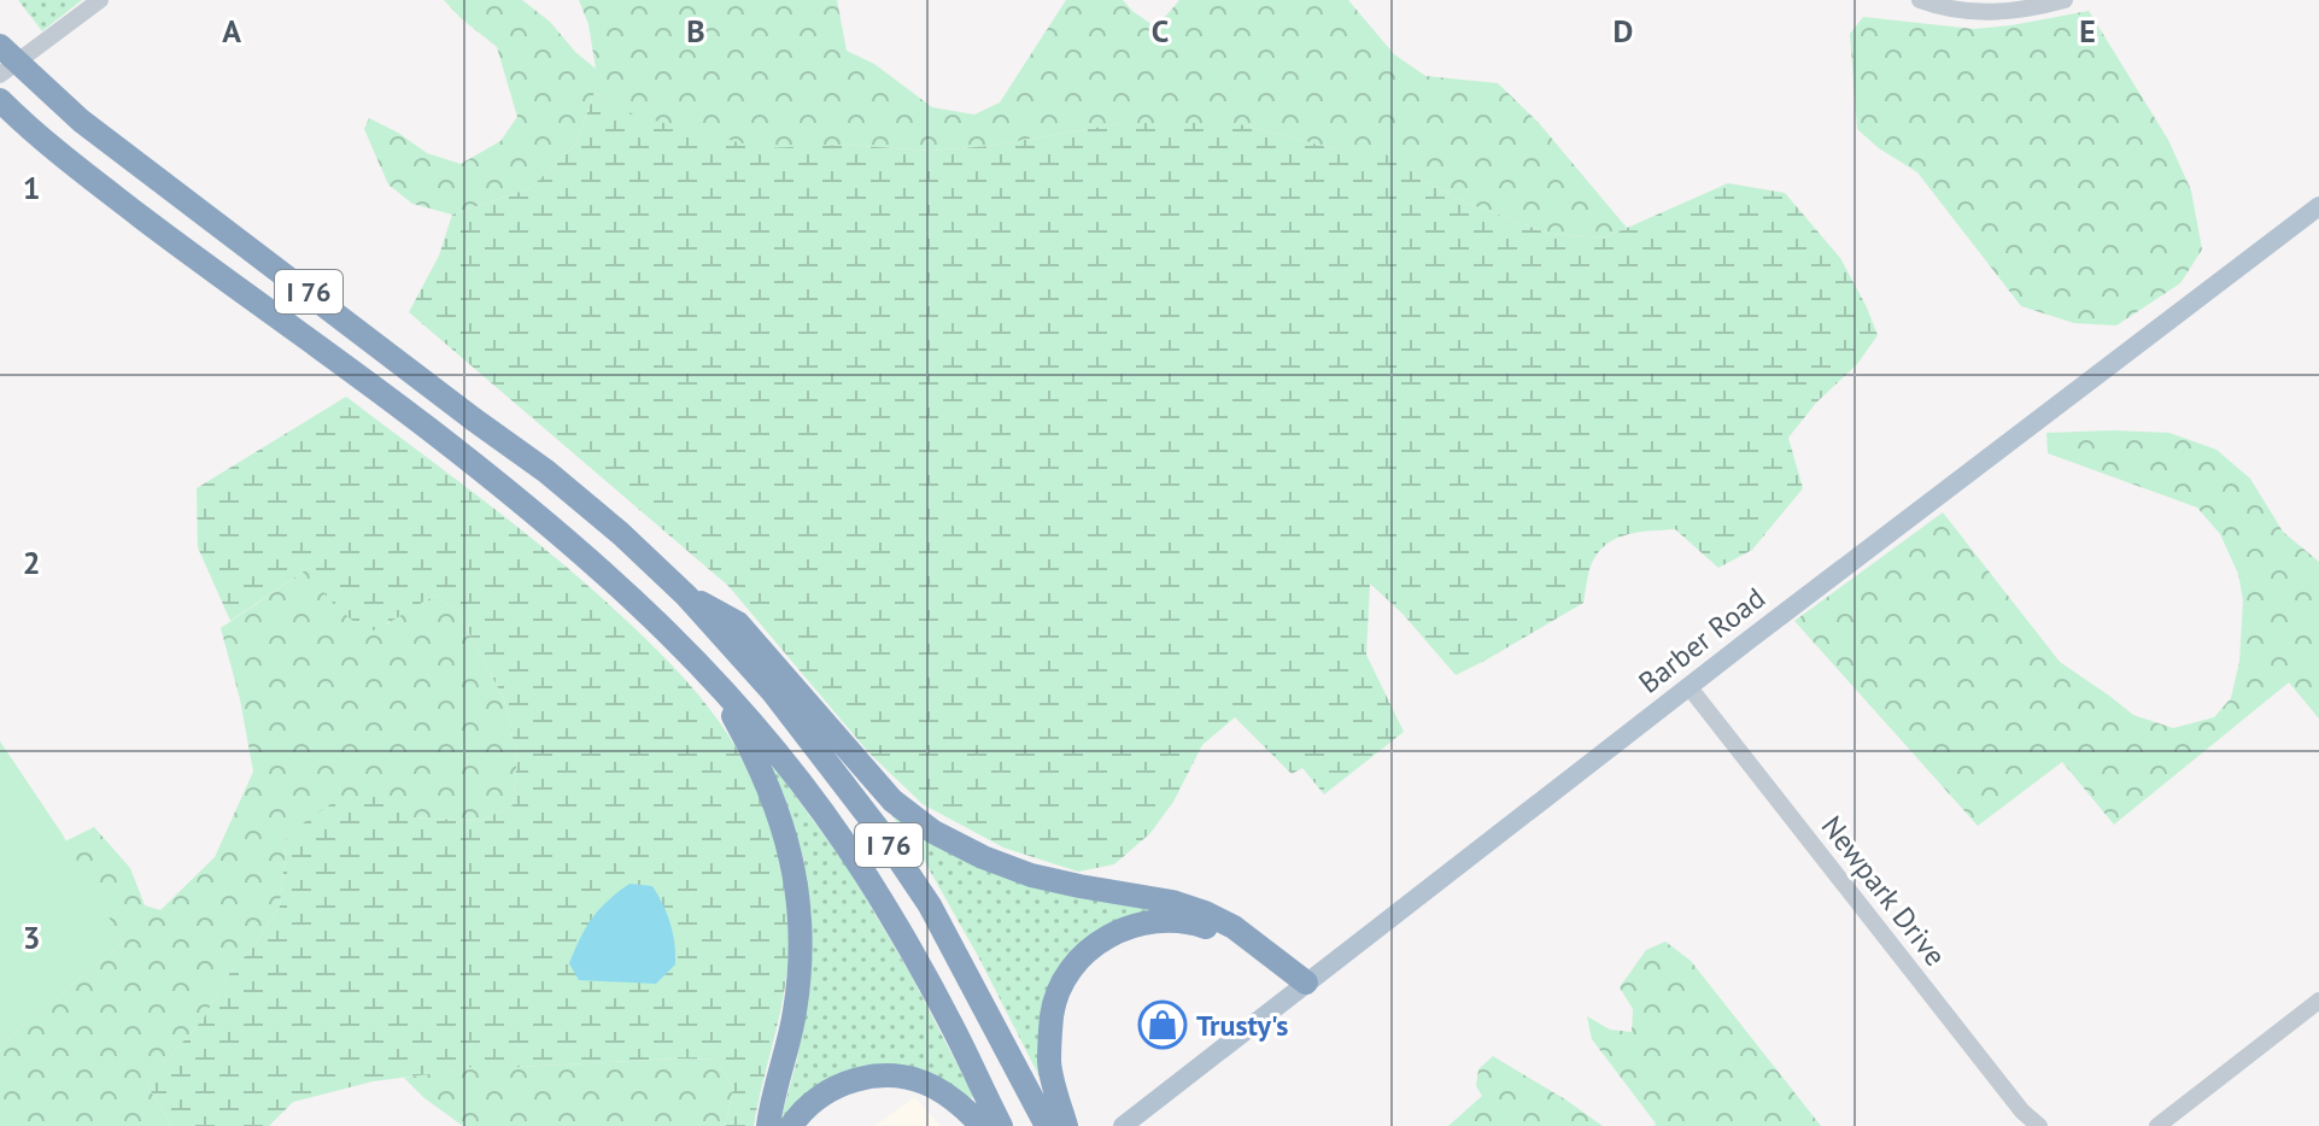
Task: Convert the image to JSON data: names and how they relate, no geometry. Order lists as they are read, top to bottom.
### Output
{
  "streets": {
    "highway": ["I 76"],
    "main road": ["Barber Road"],
    "street": ["Newpark Drive"]
  },
  "crossings": [
    ["Barber Road", "Newpark Drive"]
  ],
  "places": {
    "shop": ["Trusty's"]
  },
  "grid": {
    "columns": [
      "A",
      "B",
      "C",
      "D",
      "E"
    ],
    "rows": ["1", "2", "3"]
  }
}
